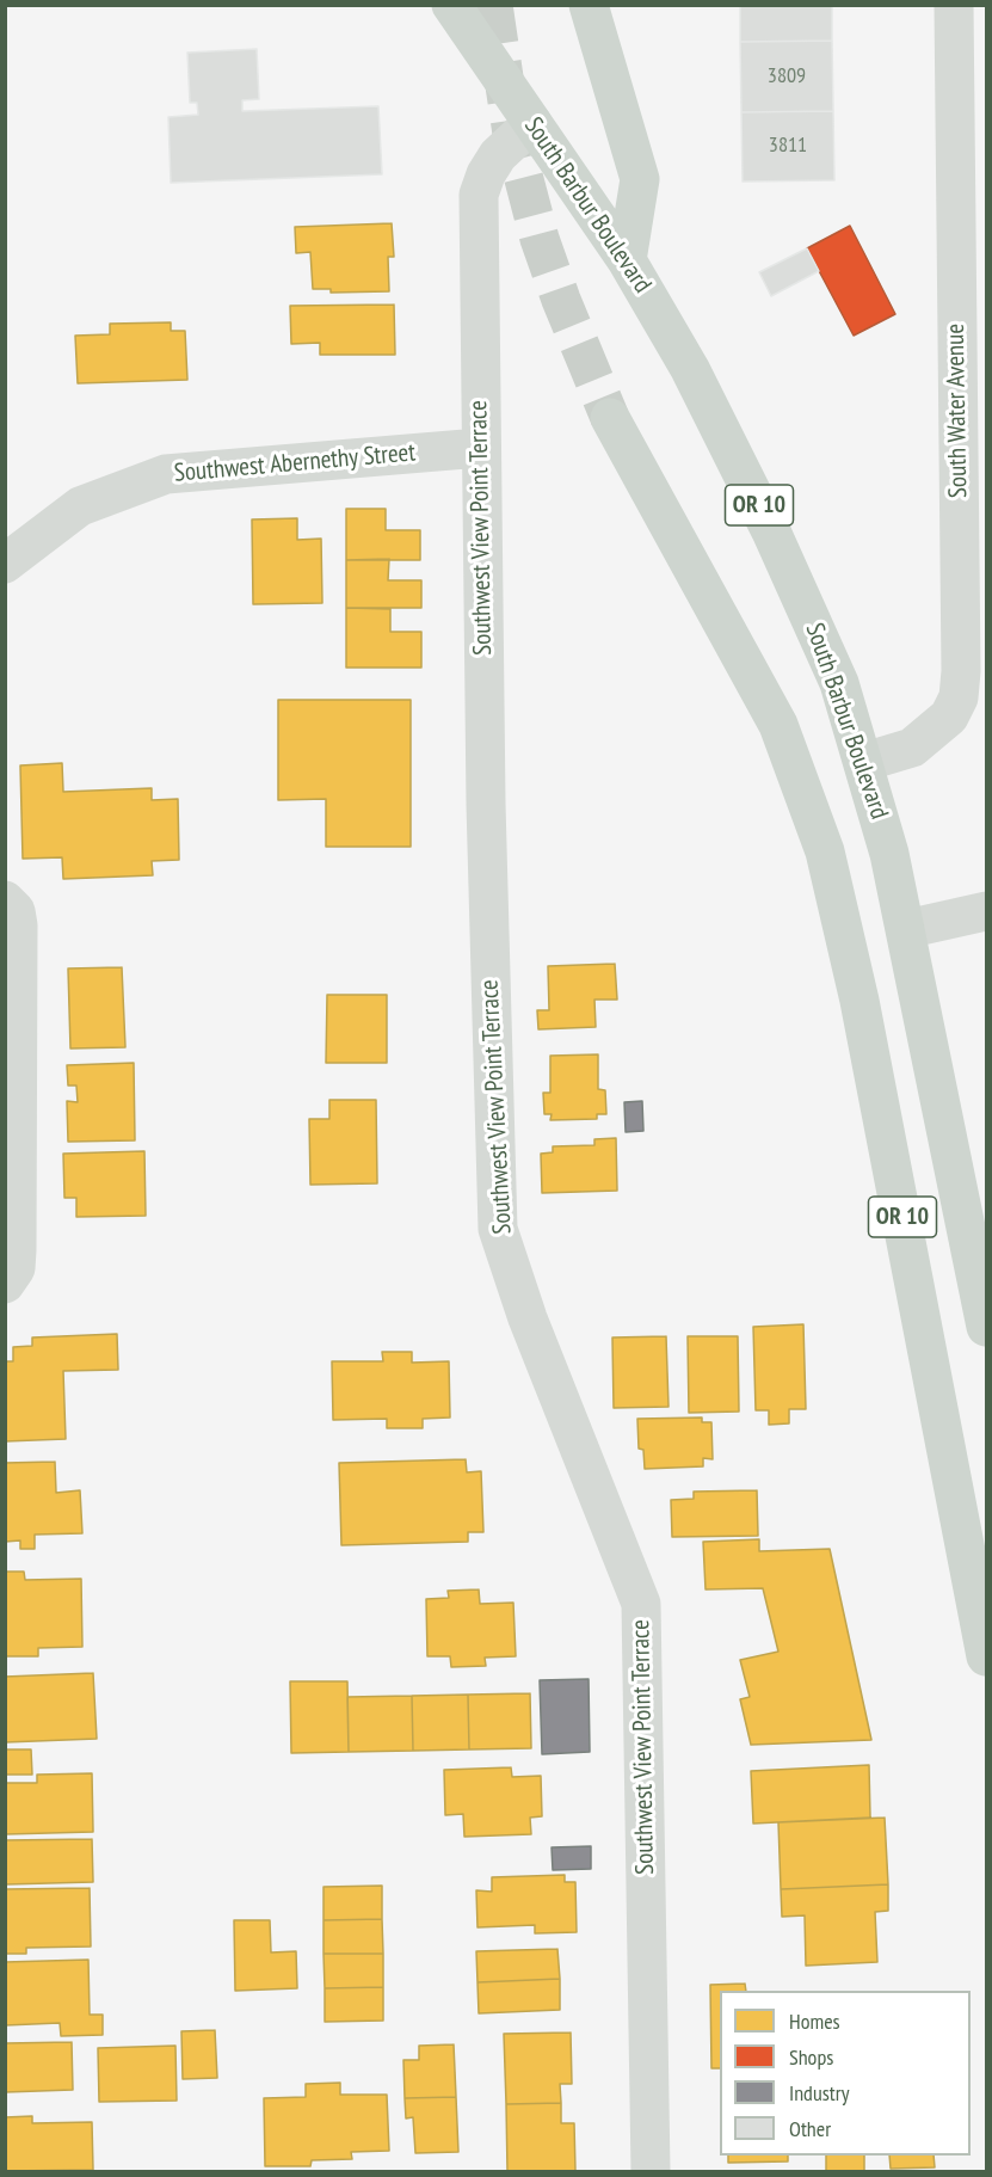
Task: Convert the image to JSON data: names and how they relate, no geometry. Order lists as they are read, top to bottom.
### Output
{
  "streets": {
    "main road": ["South Barbur Boulevard", "OR 10"],
    "street": ["South Water Avenue", "Southwest Abernethy Street", "Southwest View Point Terrace"]
  },
  "crossings": [
    ["South Barbur Boulevard", "South Water Avenue"],
    ["South Barbur Boulevard", "Southwest View Point Terrace"],
    ["Southwest Abernethy Street", "Southwest View Point Terrace"]
  ],
  "house_numbers": ["3809", "3811"],
  "legend": [
    "Homes",
    "Shops",
    "Industry",
    "Other"
  ]
}
